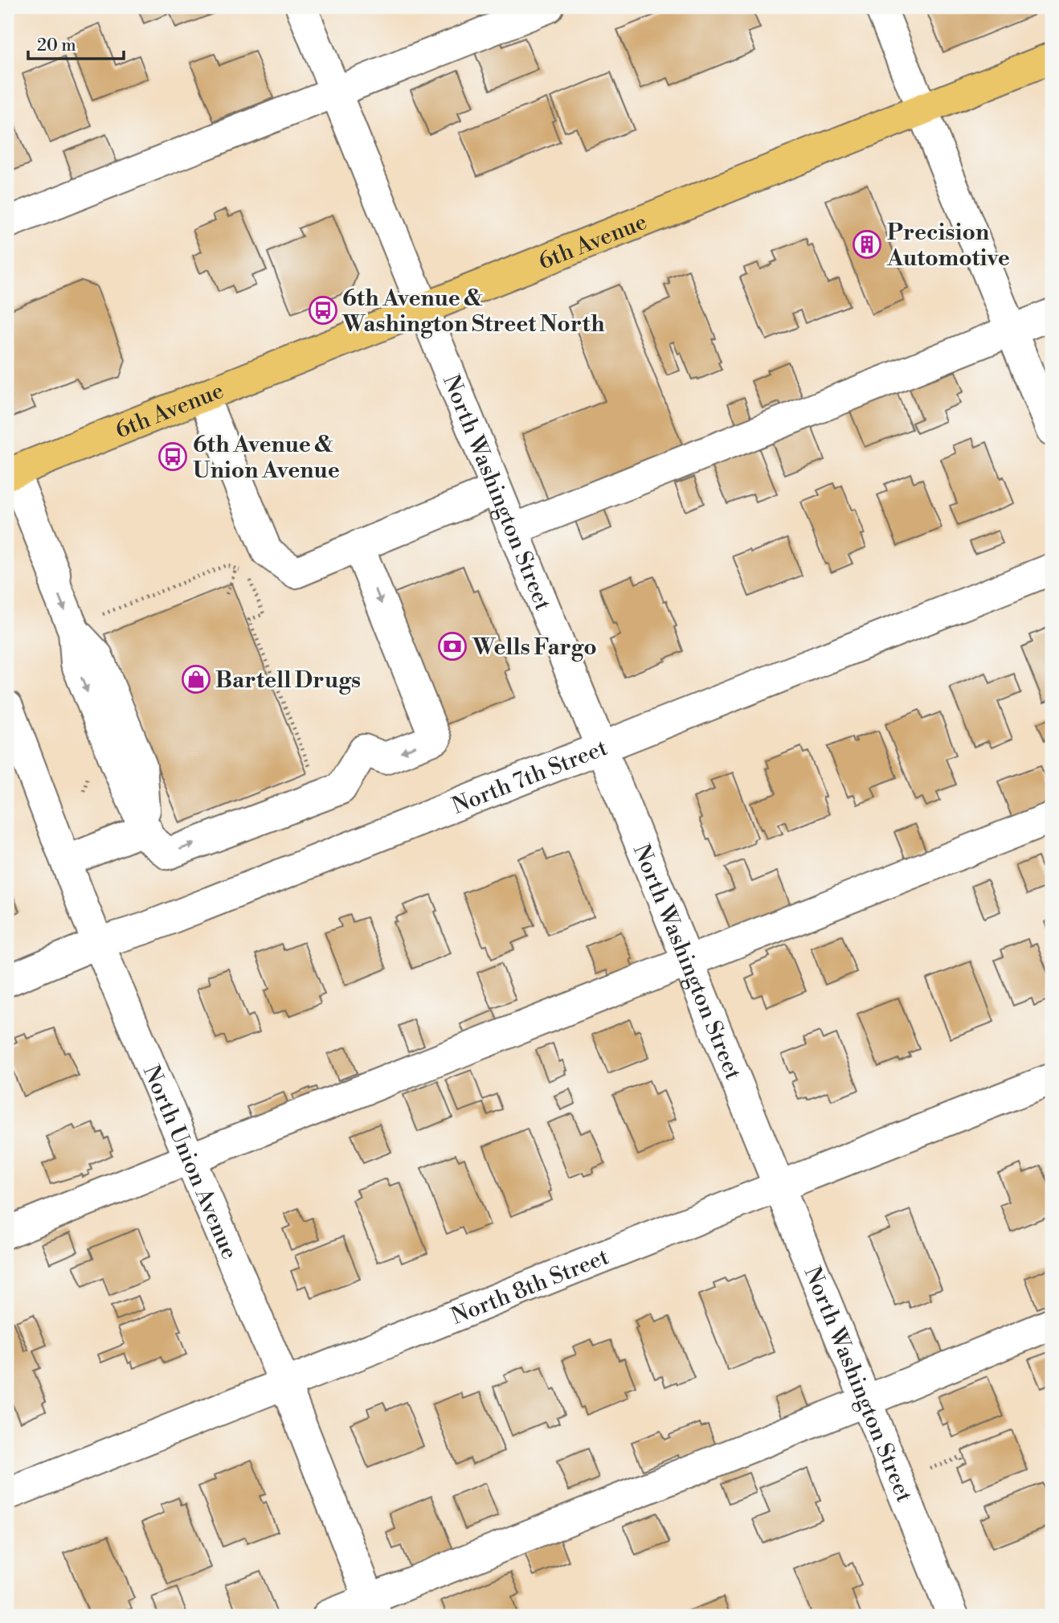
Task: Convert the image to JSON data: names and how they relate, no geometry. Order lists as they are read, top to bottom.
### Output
{
  "streets": {
    "main road": ["6th Avenue"],
    "street": [
      "North Washington Street",
      "North 7th Street",
      "North Union Avenue",
      "North 8th Street"
    ]
  },
  "crossings": [
    ["6th Avenue", "North Washington Street"],
    ["North Washington Street", "North 7th Street"],
    ["North Washington Street", "North 8th Street"],
    ["North 7th Street", "North Union Avenue"],
    ["North Union Avenue", "North 8th Street"]
  ],
  "places": {
    "building": ["Precision Automotive"],
    "bus stop": ["6th Avenue & Washington Street North", "6th Avenue & Union Avenue"],
    "bank": ["Wells Fargo"],
    "shop": ["Bartell Drugs"]
  },
  "scale_bar": "20 m"
}
